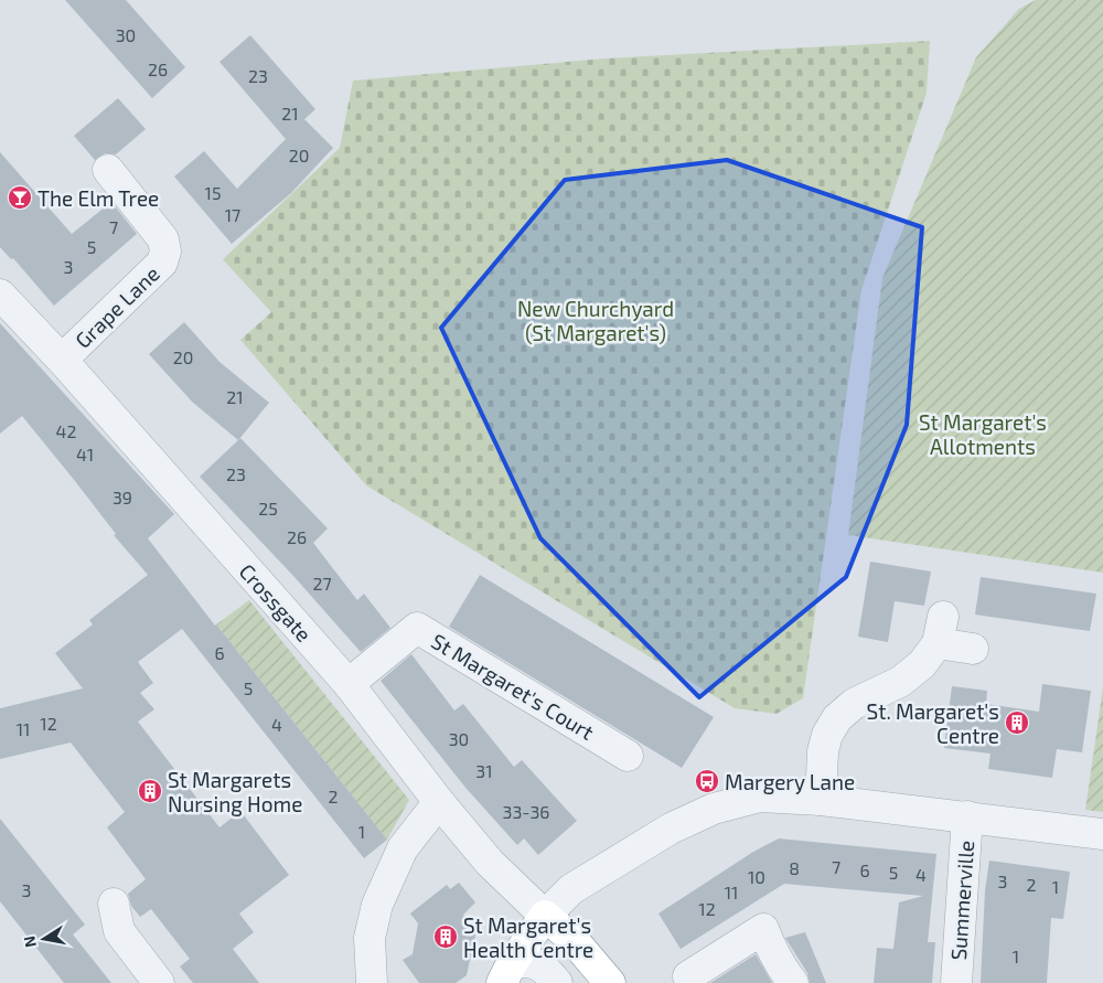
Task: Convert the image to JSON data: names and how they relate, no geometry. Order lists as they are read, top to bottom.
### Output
{
  "streets": {
    "street": [
      "Grape Lane",
      "Crossgate",
      "St Margaret's Court",
      "Summerville"
    ]
  },
  "crossings": [
    ["Grape Lane", "Crossgate"],
    ["Crossgate", "St Margaret's Court"]
  ],
  "parks": ["New Churchyard (St Margaret's)", "St Margaret's Allotments"],
  "places": {
    "bar": ["The Elm Tree"],
    "building": ["St. Margaret's Centre", "St Margarets Nursing Home", "St Margaret's Health Centre"],
    "bus stop": ["Margery Lane"]
  },
  "house_numbers": [
    "30",
    "26",
    "23",
    "21",
    "20",
    "15",
    "17",
    "7",
    "5",
    "3",
    "20",
    "21",
    "42",
    "41",
    "23",
    "39",
    "25",
    "26",
    "27",
    "6",
    "5",
    "12",
    "4",
    "11",
    "30",
    "31",
    "2",
    "33-36",
    "1",
    "7",
    "8",
    "6",
    "5",
    "4",
    "10",
    "3",
    "2",
    "1",
    "3",
    "11",
    "12",
    "1"
  ],
  "north": "left"
}
